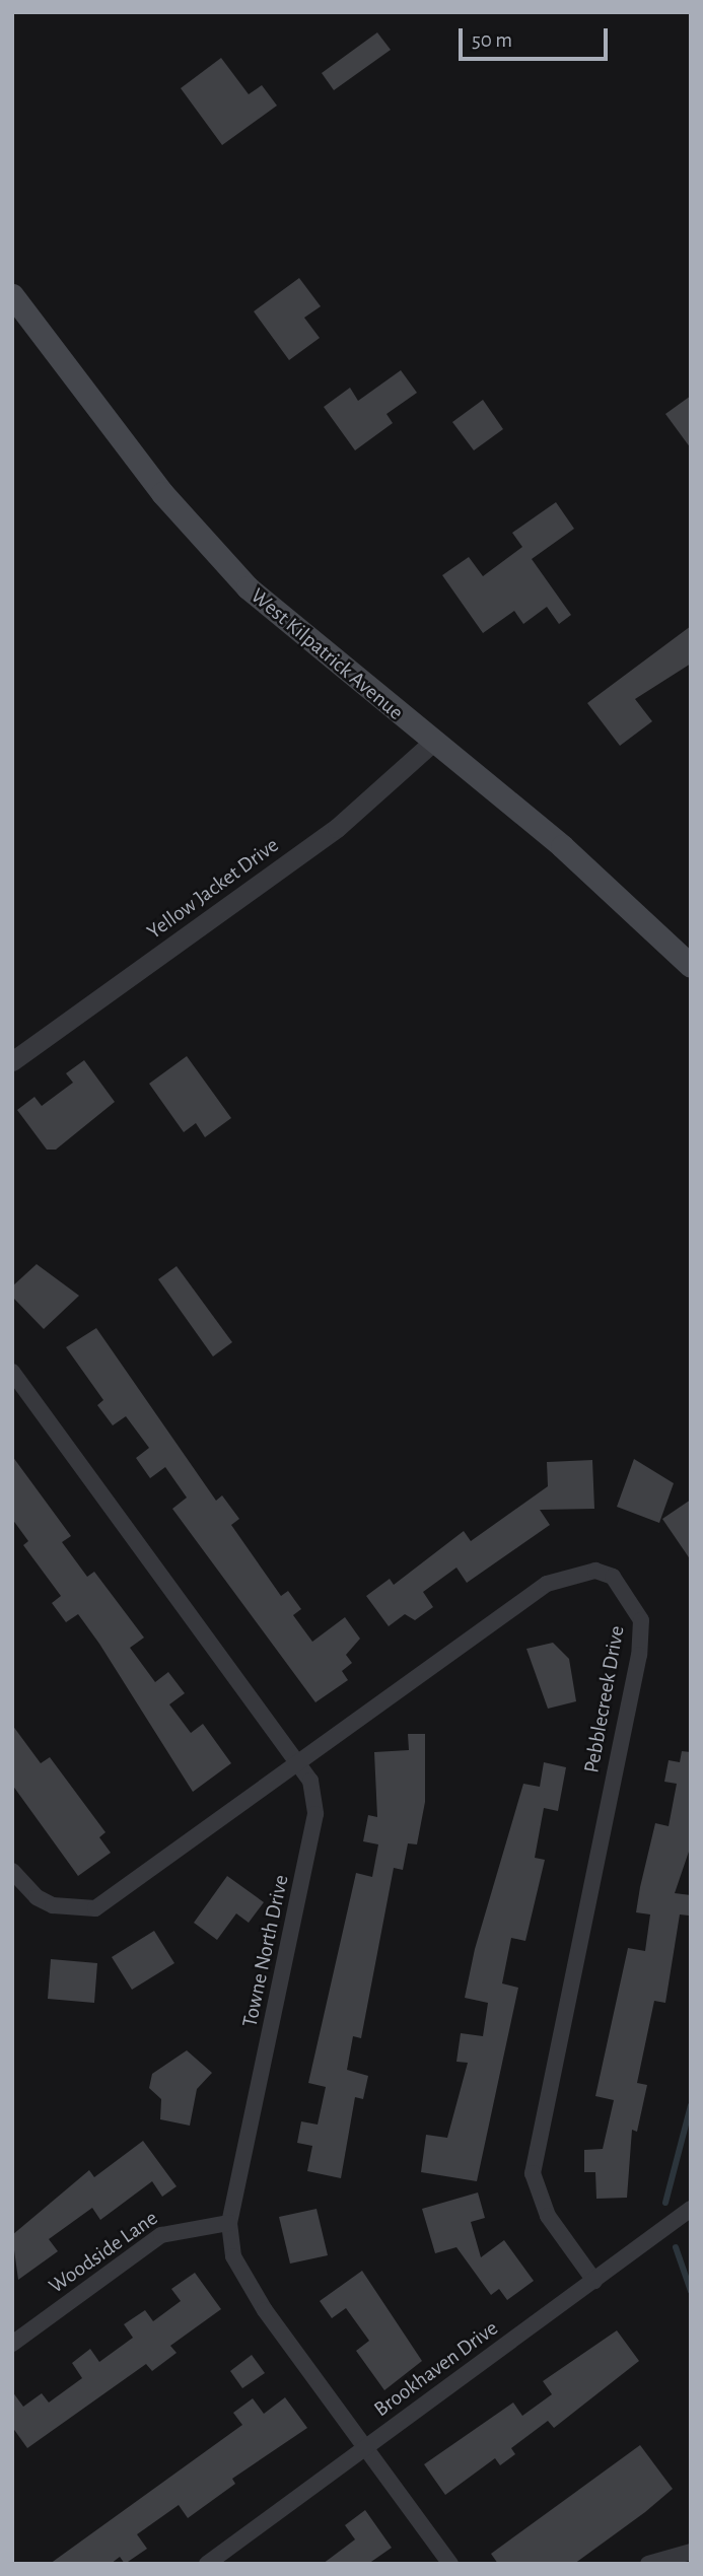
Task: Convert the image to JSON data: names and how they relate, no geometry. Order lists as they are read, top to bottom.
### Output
{
  "streets": {
    "main road": ["West Kilpatrick Avenue"],
    "street": [
      "Yellow Jacket Drive",
      "Pebblecreek Drive",
      "Towne North Drive",
      "Woodside Lane",
      "Brookhaven Drive"
    ]
  },
  "crossings": [
    ["West Kilpatrick Avenue", "Yellow Jacket Drive"],
    ["Pebblecreek Drive", "Towne North Drive"],
    ["Pebblecreek Drive", "Brookhaven Drive"],
    ["Towne North Drive", "Woodside Lane"],
    ["Towne North Drive", "Brookhaven Drive"]
  ],
  "scale_bar": "50 m"
}
